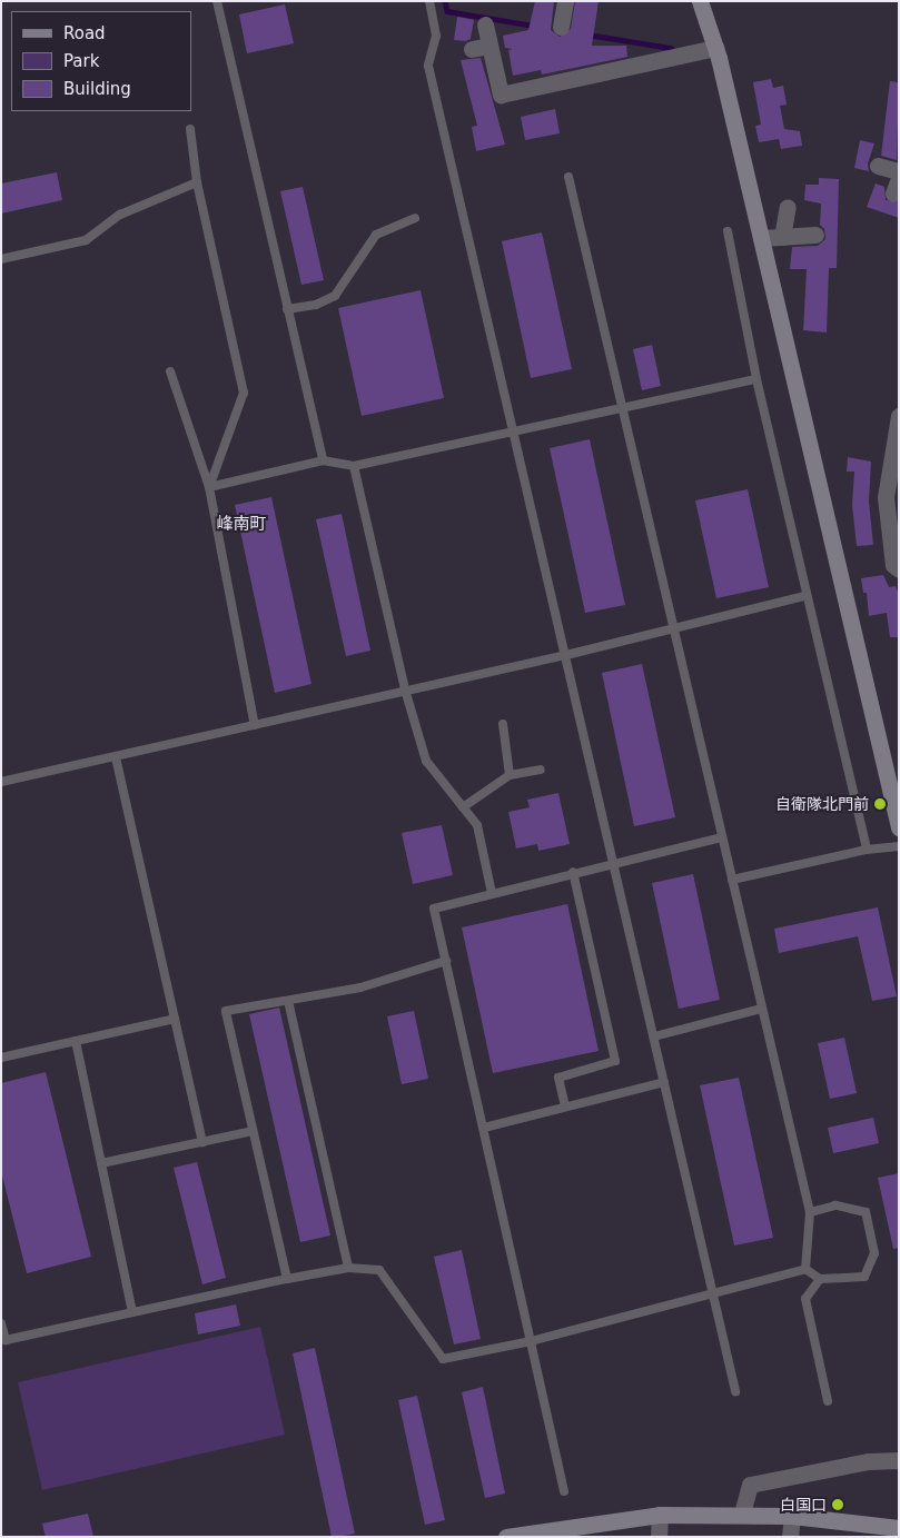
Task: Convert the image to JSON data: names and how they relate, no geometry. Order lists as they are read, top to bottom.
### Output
{
  "districts": ["峰南町"],
  "places": ["自衛隊北門前", "白国口"],
  "legend": ["Road", "Park", "Building"]
}
